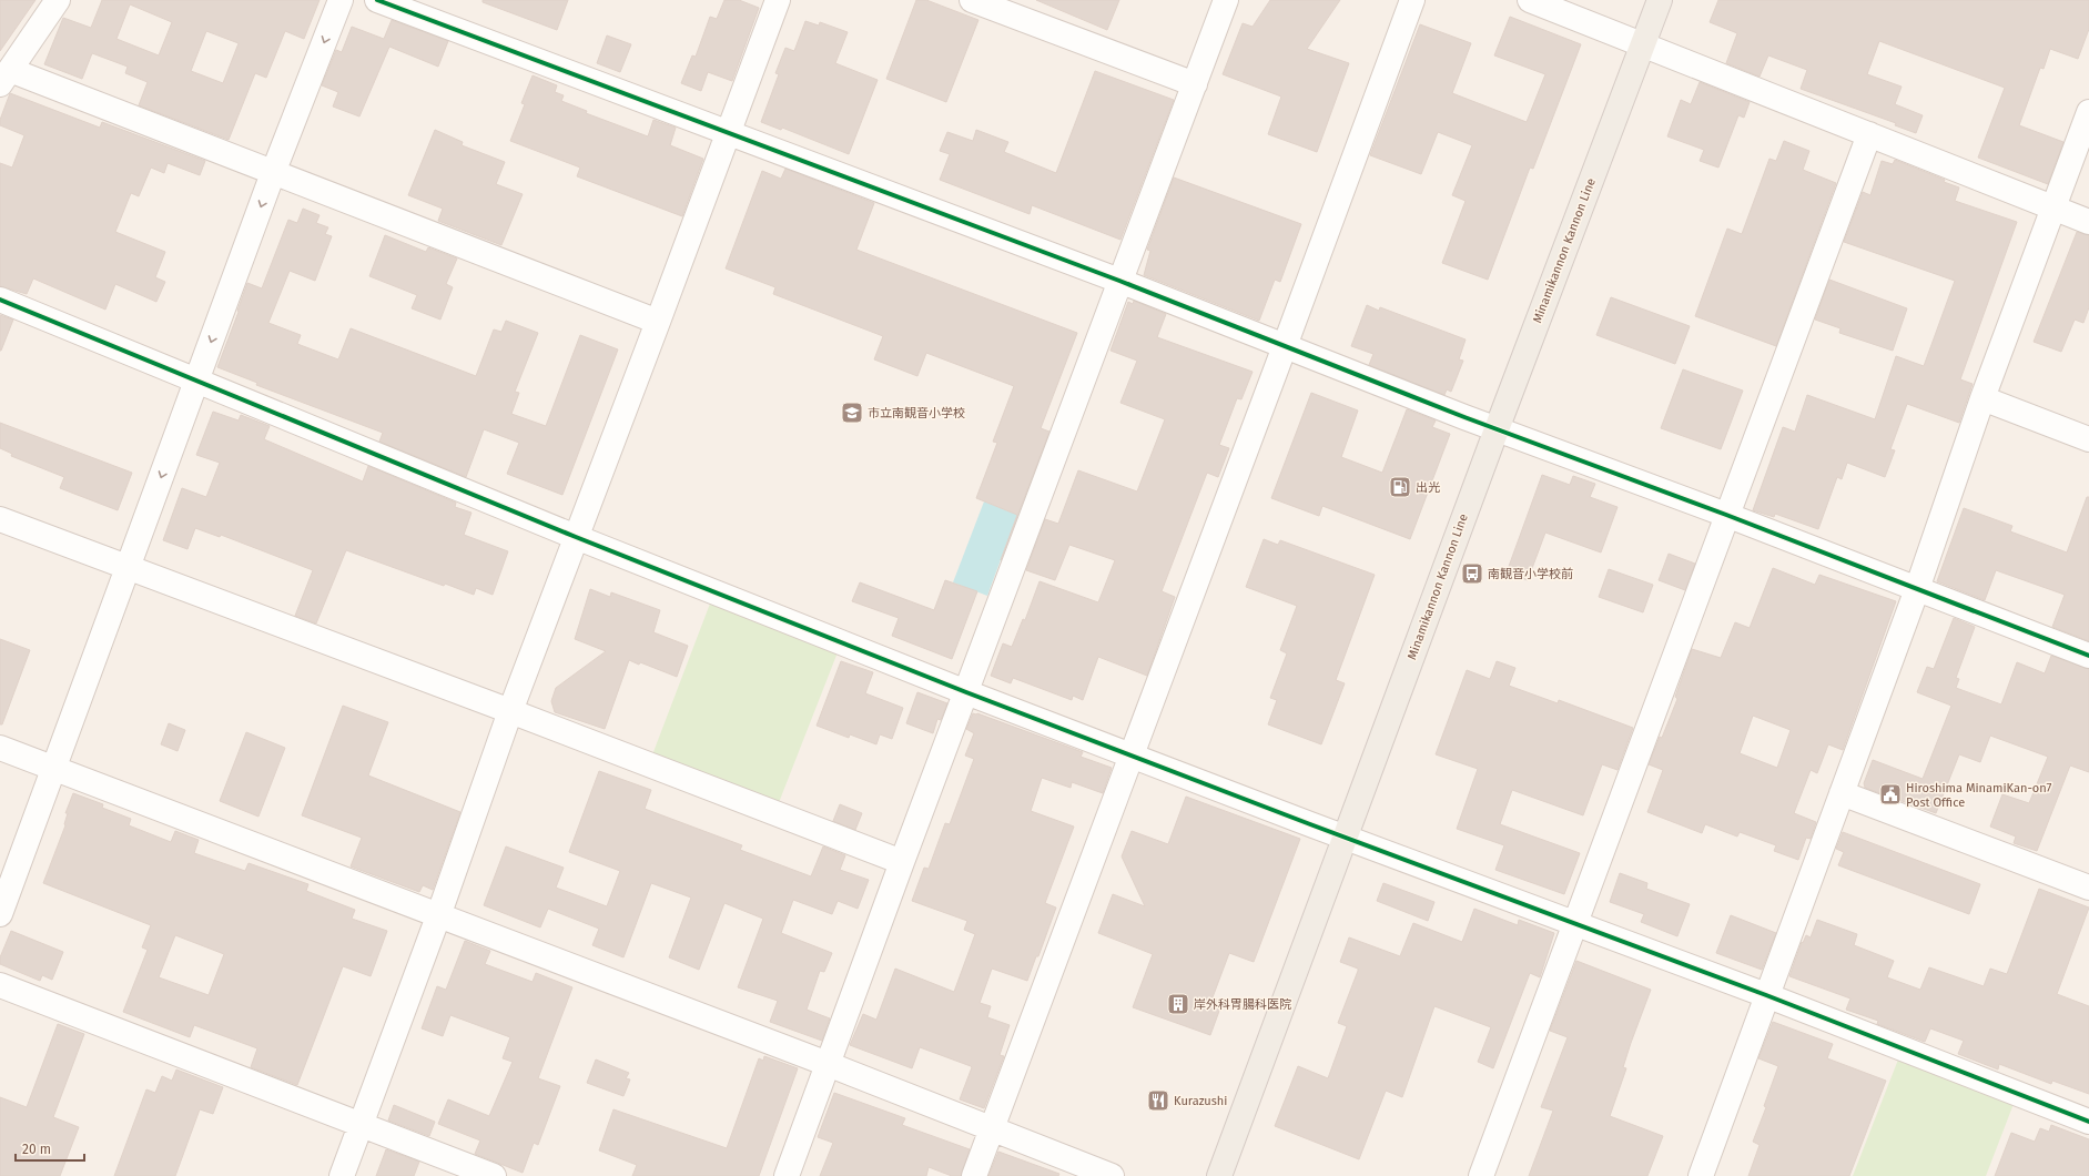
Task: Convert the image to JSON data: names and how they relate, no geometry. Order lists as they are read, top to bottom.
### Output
{
  "streets": {
    "main road": ["Minamikannon Kannon Line"]
  },
  "places": {
    "school or university": ["市立南観音小学校"],
    "fuel station": ["出光"],
    "bus stop": ["南観音小学校前"],
    "public building": ["Hiroshima MinamiKan-on7 Post Office"],
    "building": ["岸外科胃腸科医院"],
    "restaurant": ["Kurazushi"]
  },
  "scale_bar": "20 m"
}
